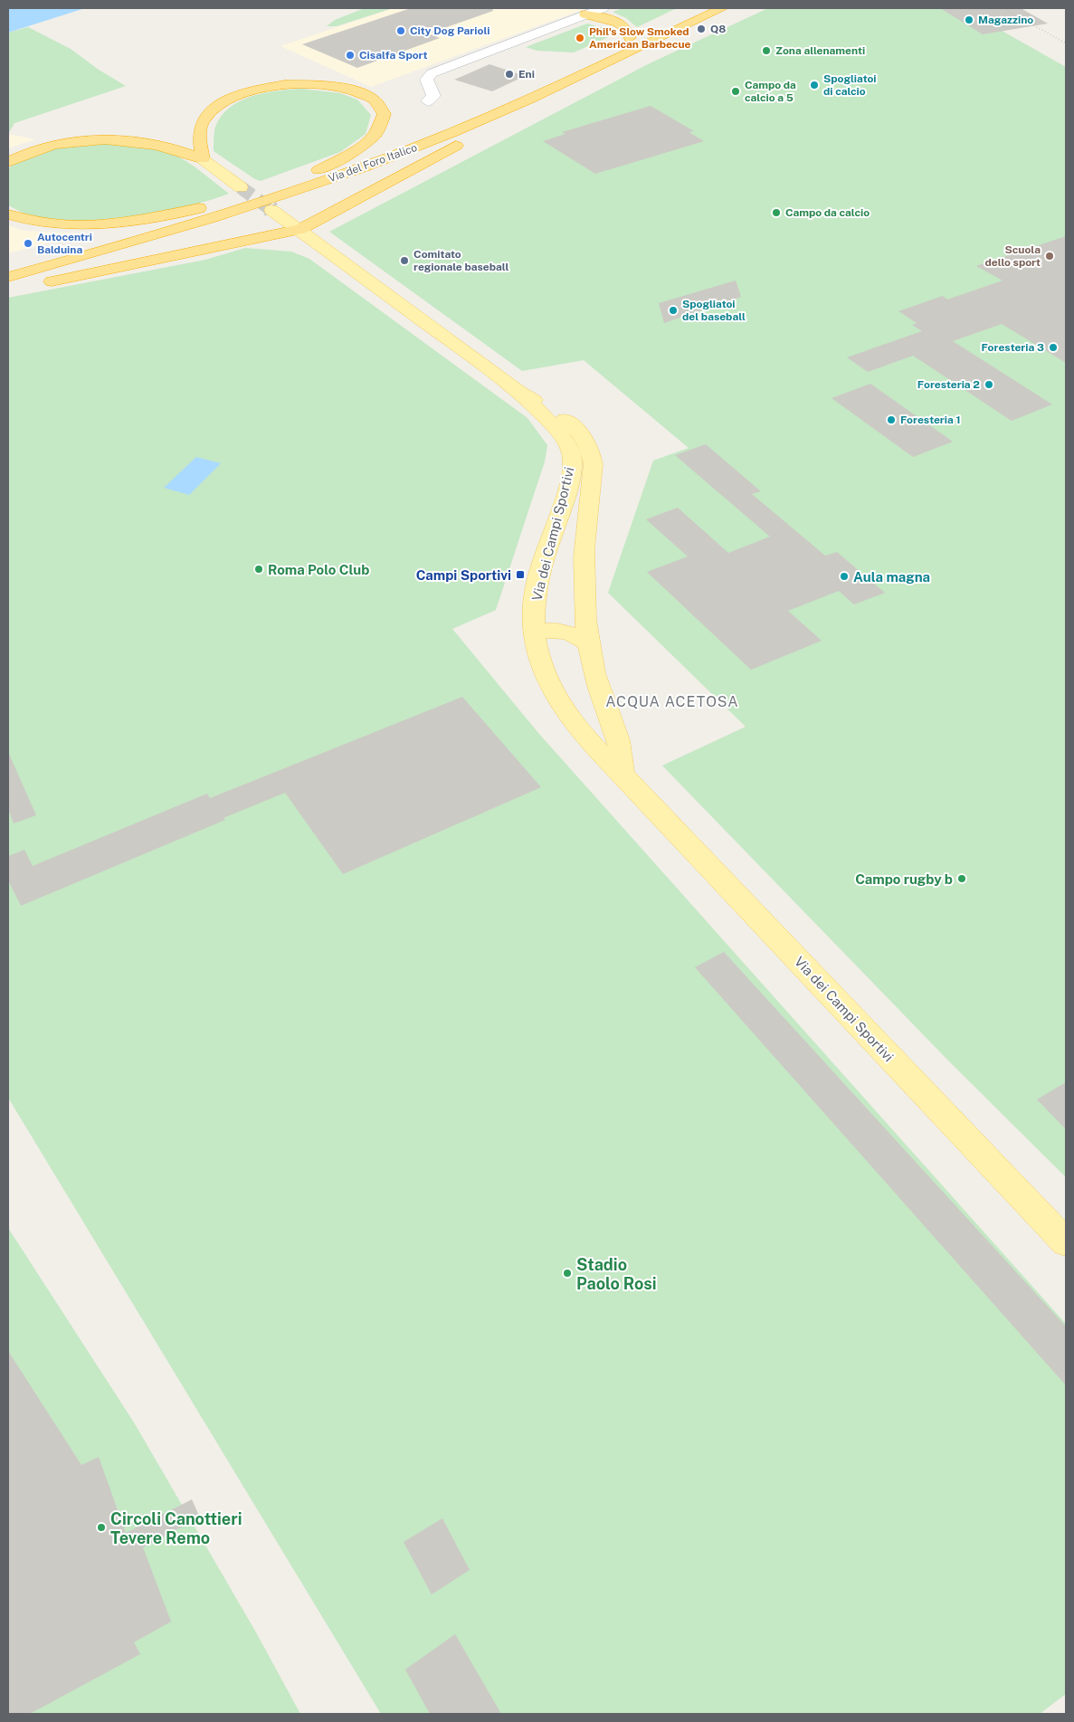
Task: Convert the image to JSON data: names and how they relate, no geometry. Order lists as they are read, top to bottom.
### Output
{
  "streets": {
    "highway": ["Via del Foro Italico"],
    "main road": ["Via dei Campi Sportivi"]
  },
  "districts": ["ACQUA ACETOSA"],
  "places": {
    "other": [
      "Magazzino",
      "Q8",
      "City Dog Parioli",
      "Phil's Slow Smoked American Barbecue",
      "Zona allenamenti",
      "Cisalfa Sport",
      "Eni",
      "Spogliatoi di calcio",
      "Campo da calcio a 5",
      "Campo da calcio",
      "Autocentri Balduina",
      "Scuola dello sport",
      "Comitato regionale baseball",
      "Spogliatoi del baseball",
      "Foresteria 3",
      "Foresteria 2",
      "Foresteria 1",
      "Roma Polo Club",
      "Aula magna",
      "Campo rugby b",
      "Stadio Paolo Rosi",
      "Circoli Canottieri Tevere Remo"
    ],
    "transit": ["Campi Sportivi"]
  }
}
